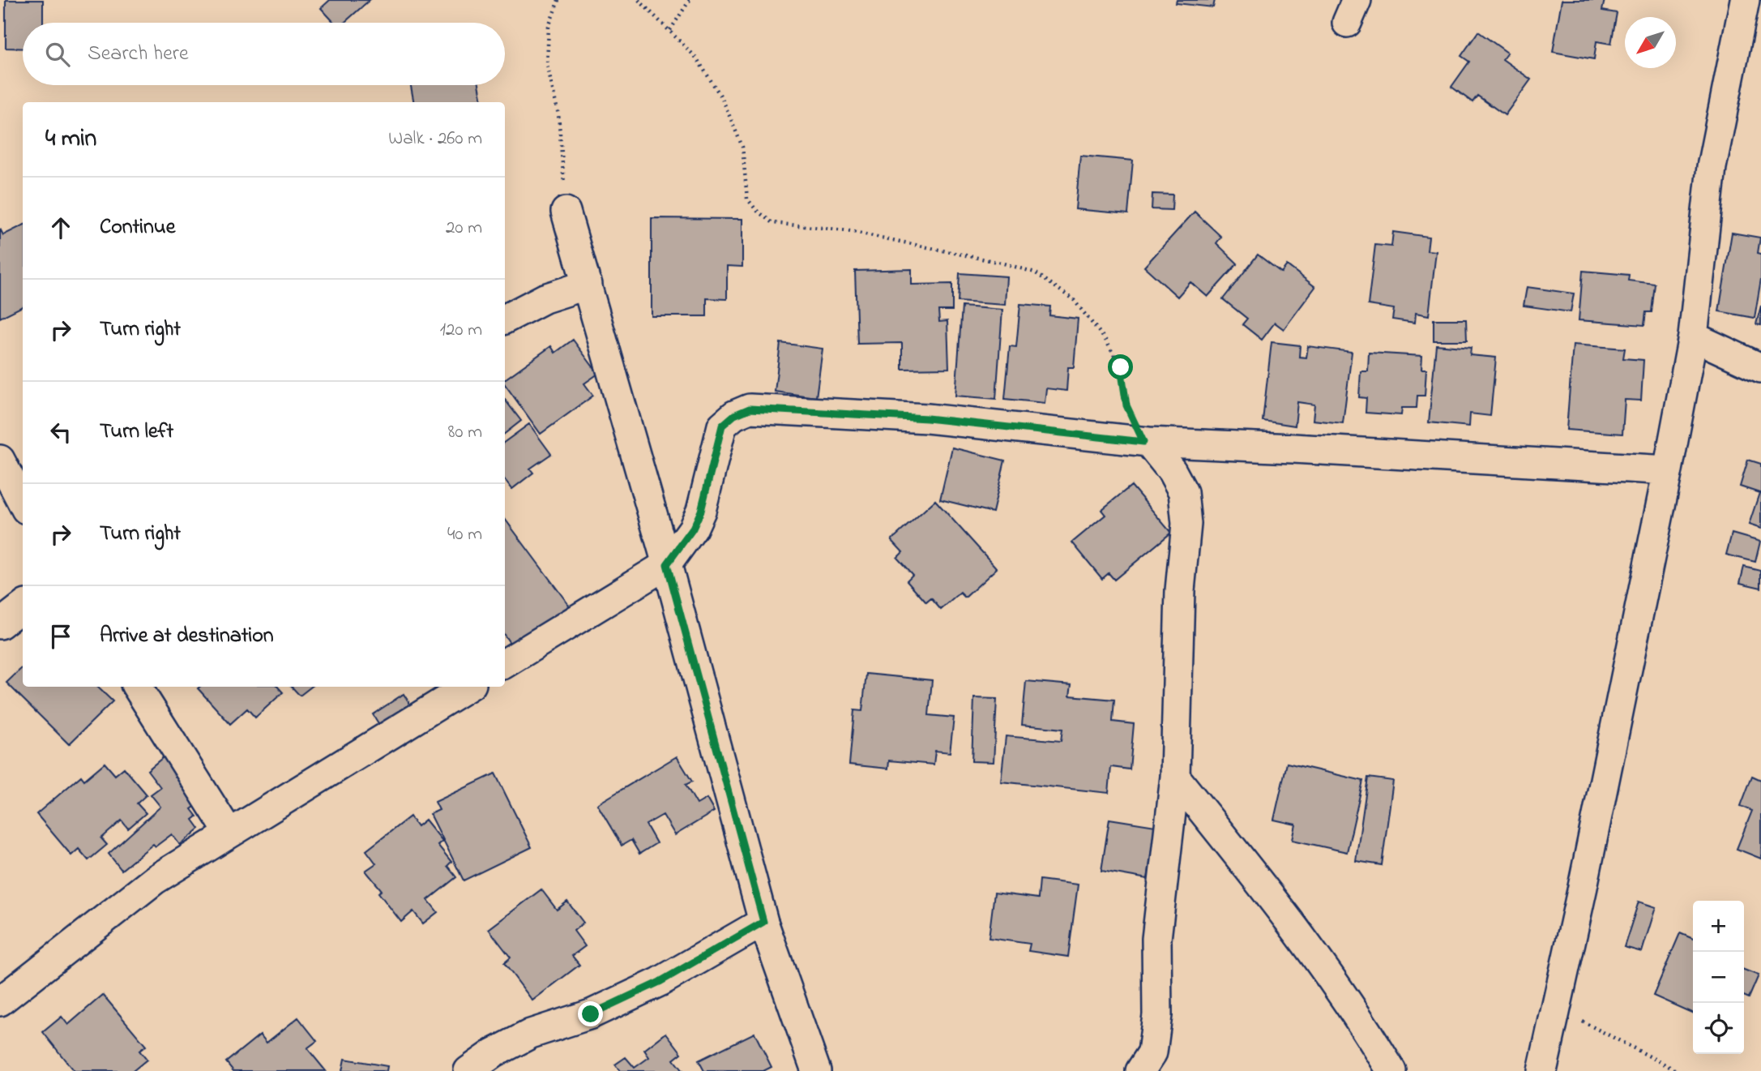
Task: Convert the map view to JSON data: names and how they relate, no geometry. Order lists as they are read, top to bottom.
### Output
{
  "north": "bottom left",
  "page": {
    "search": "Search here",
    "heading": ["4 min", "Walk · 260 m"],
    "list": [
      ["Continue", "20 m"],
      ["Turn right", "120 m"],
      ["Turn left", "80 m"],
      ["Turn right", "40 m"],
      "Arrive at destination"
    ],
    "map_buttons": ["+", "−"]
  }
}
